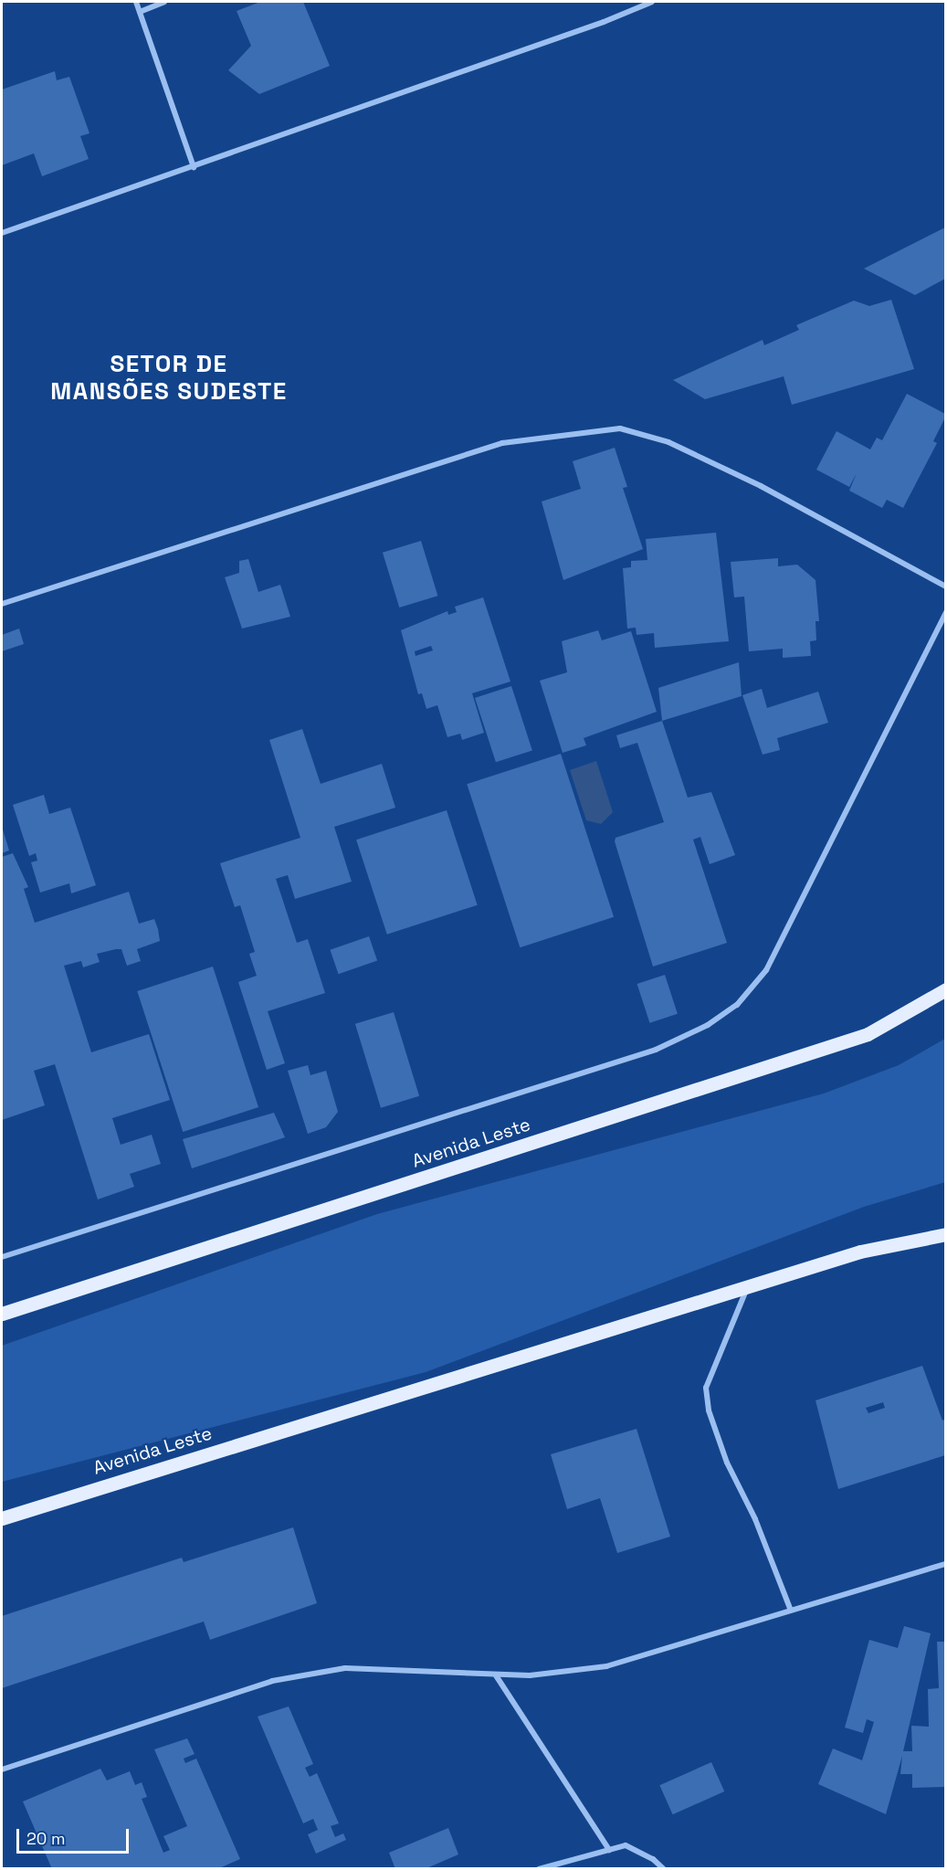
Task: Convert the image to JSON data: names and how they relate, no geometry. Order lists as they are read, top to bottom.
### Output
{
  "streets": {
    "main road": ["Avenida Leste"]
  },
  "districts": ["SETOR DE MANSÕES SUDESTE"],
  "scale_bar": "20 m"
}
